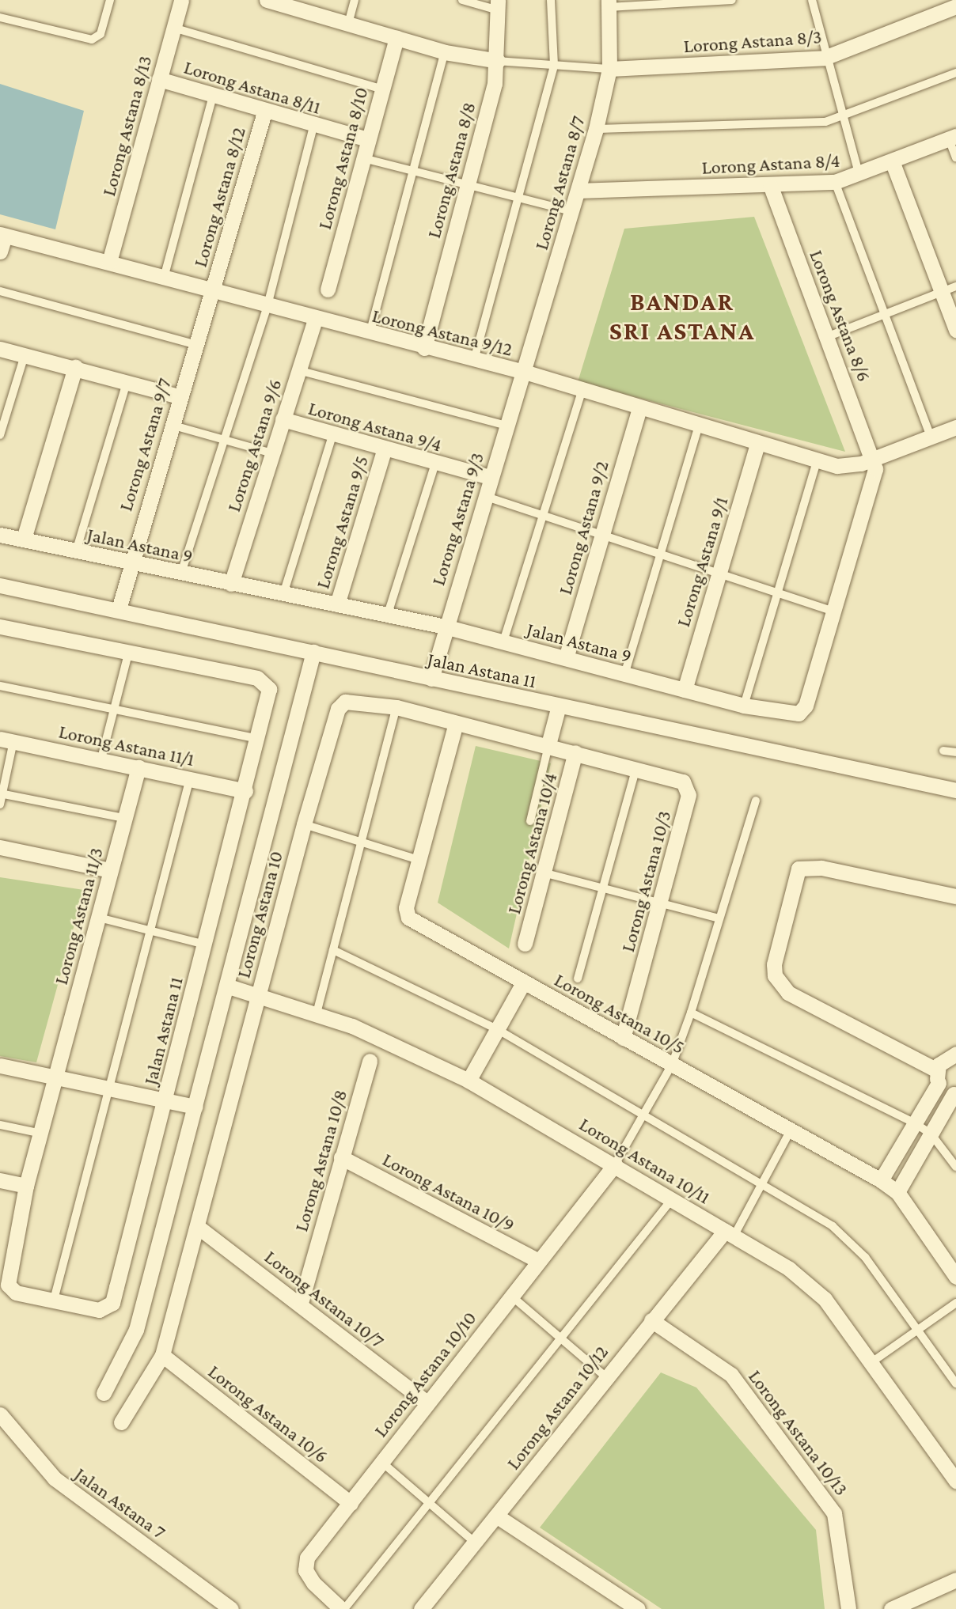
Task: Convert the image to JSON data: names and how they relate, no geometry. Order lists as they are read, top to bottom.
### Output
{
  "streets": {
    "street": [
      "Lorong Astana 8/3",
      "Lorong Astana 8/11",
      "Lorong Astana 8/13",
      "Lorong Astana 8/10",
      "Lorong Astana 8/4",
      "Lorong Astana 8/8",
      "Lorong Astana 8/7",
      "Lorong Astana 8/12",
      "Lorong Astana 8/6",
      "Lorong Astana 9/12",
      "Lorong Astana 9/4",
      "Lorong Astana 9/7",
      "Lorong Astana 9/6",
      "Lorong Astana 9/3",
      "Lorong Astana 9/5",
      "Lorong Astana 9/2",
      "Jalan Astana 9",
      "Lorong Astana 9/1",
      "Jalan Astana 11",
      "Lorong Astana 11/1",
      "Lorong Astana 10/4",
      "Lorong Astana 10/3",
      "Lorong Astana 10",
      "Lorong Astana 11/3",
      "Lorong Astana 10/5",
      "Lorong Astana 10/8",
      "Lorong Astana 10/11",
      "Lorong Astana 10/9",
      "Lorong Astana 10/7",
      "Lorong Astana 10/10",
      "Lorong Astana 10/12",
      "Lorong Astana 10/6",
      "Lorong Astana 10/13",
      "Jalan Astana 7"
    ]
  },
  "crossings": [
    ["Lorong Astana 8/3", "Lorong Astana 8/7"],
    ["Lorong Astana 8/11", "Lorong Astana 8/13"],
    ["Lorong Astana 8/11", "Lorong Astana 8/10"],
    ["Lorong Astana 8/11", "Lorong Astana 8/12"],
    ["Lorong Astana 8/13", "Lorong Astana 9/12"],
    ["Lorong Astana 8/4", "Lorong Astana 8/7"],
    ["Lorong Astana 8/4", "Lorong Astana 8/6"],
    ["Lorong Astana 8/8", "Lorong Astana 9/12"],
    ["Lorong Astana 8/7", "Lorong Astana 9/12"],
    ["Lorong Astana 8/7", "Lorong Astana 9/3"],
    ["Lorong Astana 8/12", "Lorong Astana 9/12"],
    ["Lorong Astana 8/12", "Lorong Astana 9/7"],
    ["Lorong Astana 8/6", "Lorong Astana 9/12"],
    ["Lorong Astana 8/6", "Jalan Astana 9"],
    ["Lorong Astana 9/12", "Lorong Astana 9/7"],
    ["Lorong Astana 9/12", "Lorong Astana 9/6"],
    ["Lorong Astana 9/12", "Lorong Astana 9/3"],
    ["Lorong Astana 9/12", "Lorong Astana 9/2"],
    ["Lorong Astana 9/12", "Jalan Astana 9"],
    ["Lorong Astana 9/12", "Lorong Astana 9/1"],
    ["Lorong Astana 9/4", "Lorong Astana 9/6"],
    ["Lorong Astana 9/4", "Lorong Astana 9/3"],
    ["Lorong Astana 9/4", "Lorong Astana 9/5"],
    ["Lorong Astana 9/7", "Jalan Astana 9"],
    ["Lorong Astana 9/7", "Jalan Astana 11"],
    ["Lorong Astana 9/6", "Jalan Astana 9"],
    ["Lorong Astana 9/3", "Jalan Astana 9"],
    ["Lorong Astana 9/3", "Jalan Astana 11"],
    ["Lorong Astana 9/5", "Jalan Astana 9"],
    ["Lorong Astana 9/2", "Jalan Astana 9"],
    ["Jalan Astana 9", "Lorong Astana 9/1"],
    ["Jalan Astana 11", "Lorong Astana 11/1"],
    ["Jalan Astana 11", "Lorong Astana 11/3"],
    ["Lorong Astana 11/1", "Lorong Astana 11/3"],
    ["Lorong Astana 10/4", "Lorong Astana 10"],
    ["Lorong Astana 10/3", "Lorong Astana 10"],
    ["Lorong Astana 10/3", "Lorong Astana 10/5"],
    ["Lorong Astana 10", "Lorong Astana 10/5"],
    ["Lorong Astana 10", "Lorong Astana 10/11"],
    ["Lorong Astana 10", "Lorong Astana 10/7"],
    ["Lorong Astana 10", "Lorong Astana 10/6"],
    ["Lorong Astana 10/8", "Lorong Astana 10/9"],
    ["Lorong Astana 10/8", "Lorong Astana 10/7"],
    ["Lorong Astana 10/11", "Lorong Astana 10/10"],
    ["Lorong Astana 10/11", "Lorong Astana 10/12"],
    ["Lorong Astana 10/9", "Lorong Astana 10/10"],
    ["Lorong Astana 10/7", "Lorong Astana 10/10"],
    ["Lorong Astana 10/10", "Lorong Astana 10/6"],
    ["Lorong Astana 10/12", "Lorong Astana 10/13"]
  ],
  "districts": ["BANDAR SRI ASTANA"]
}
